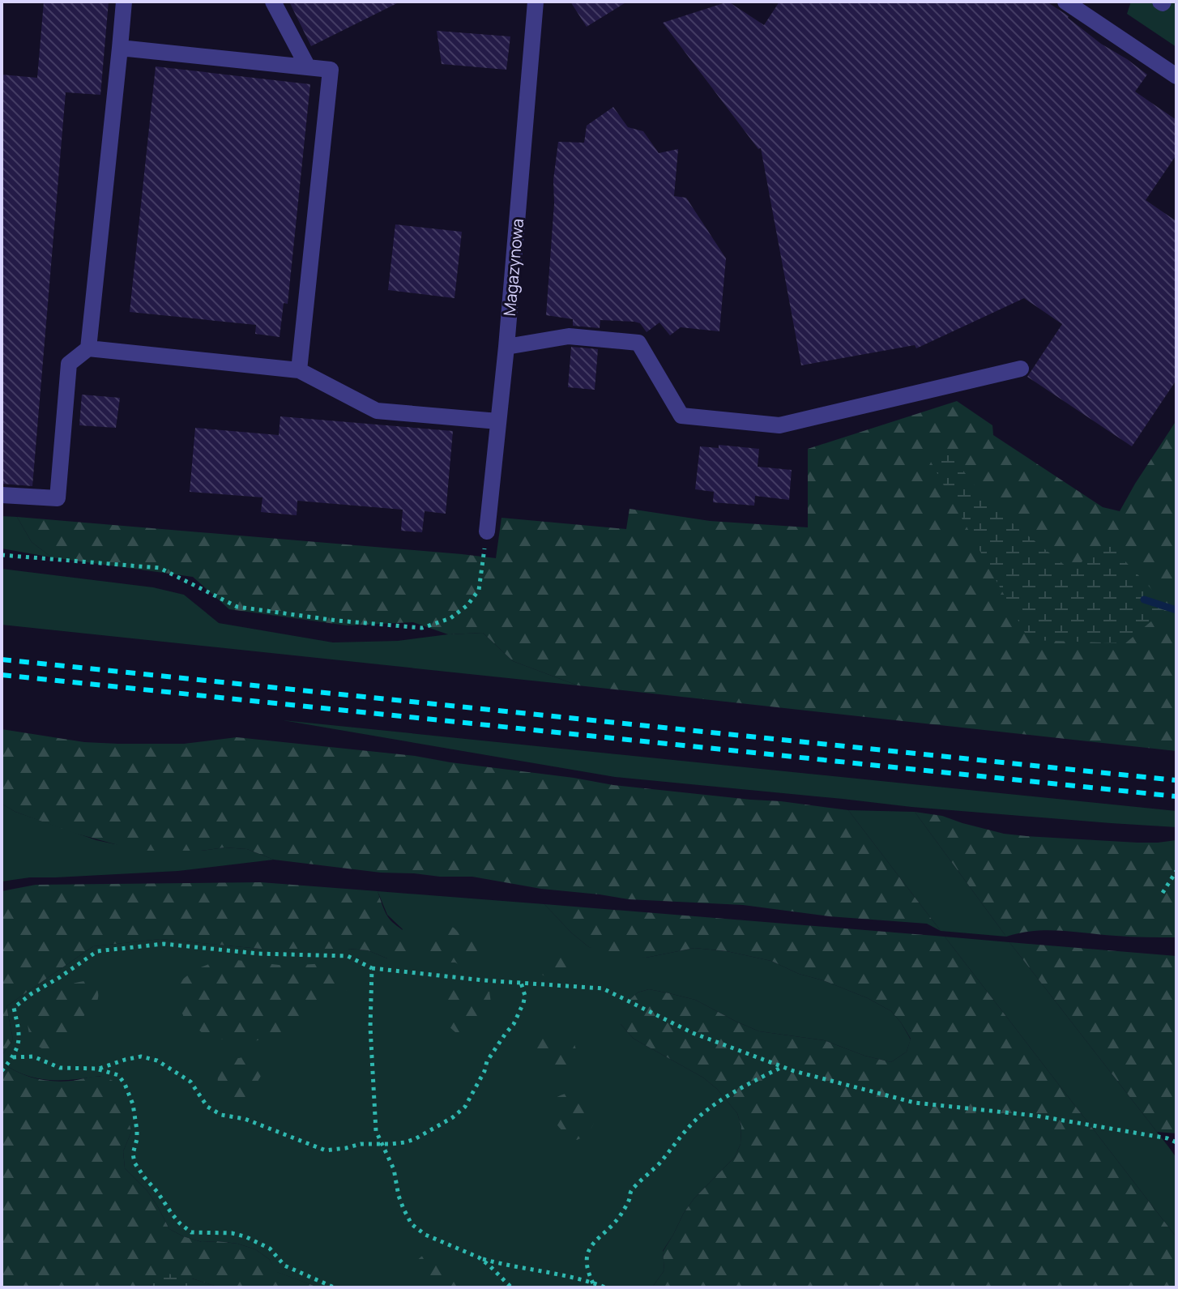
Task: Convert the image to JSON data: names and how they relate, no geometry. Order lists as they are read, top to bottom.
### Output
{
  "streets": {
    "lane": ["Magazynowa"]
  }
}
